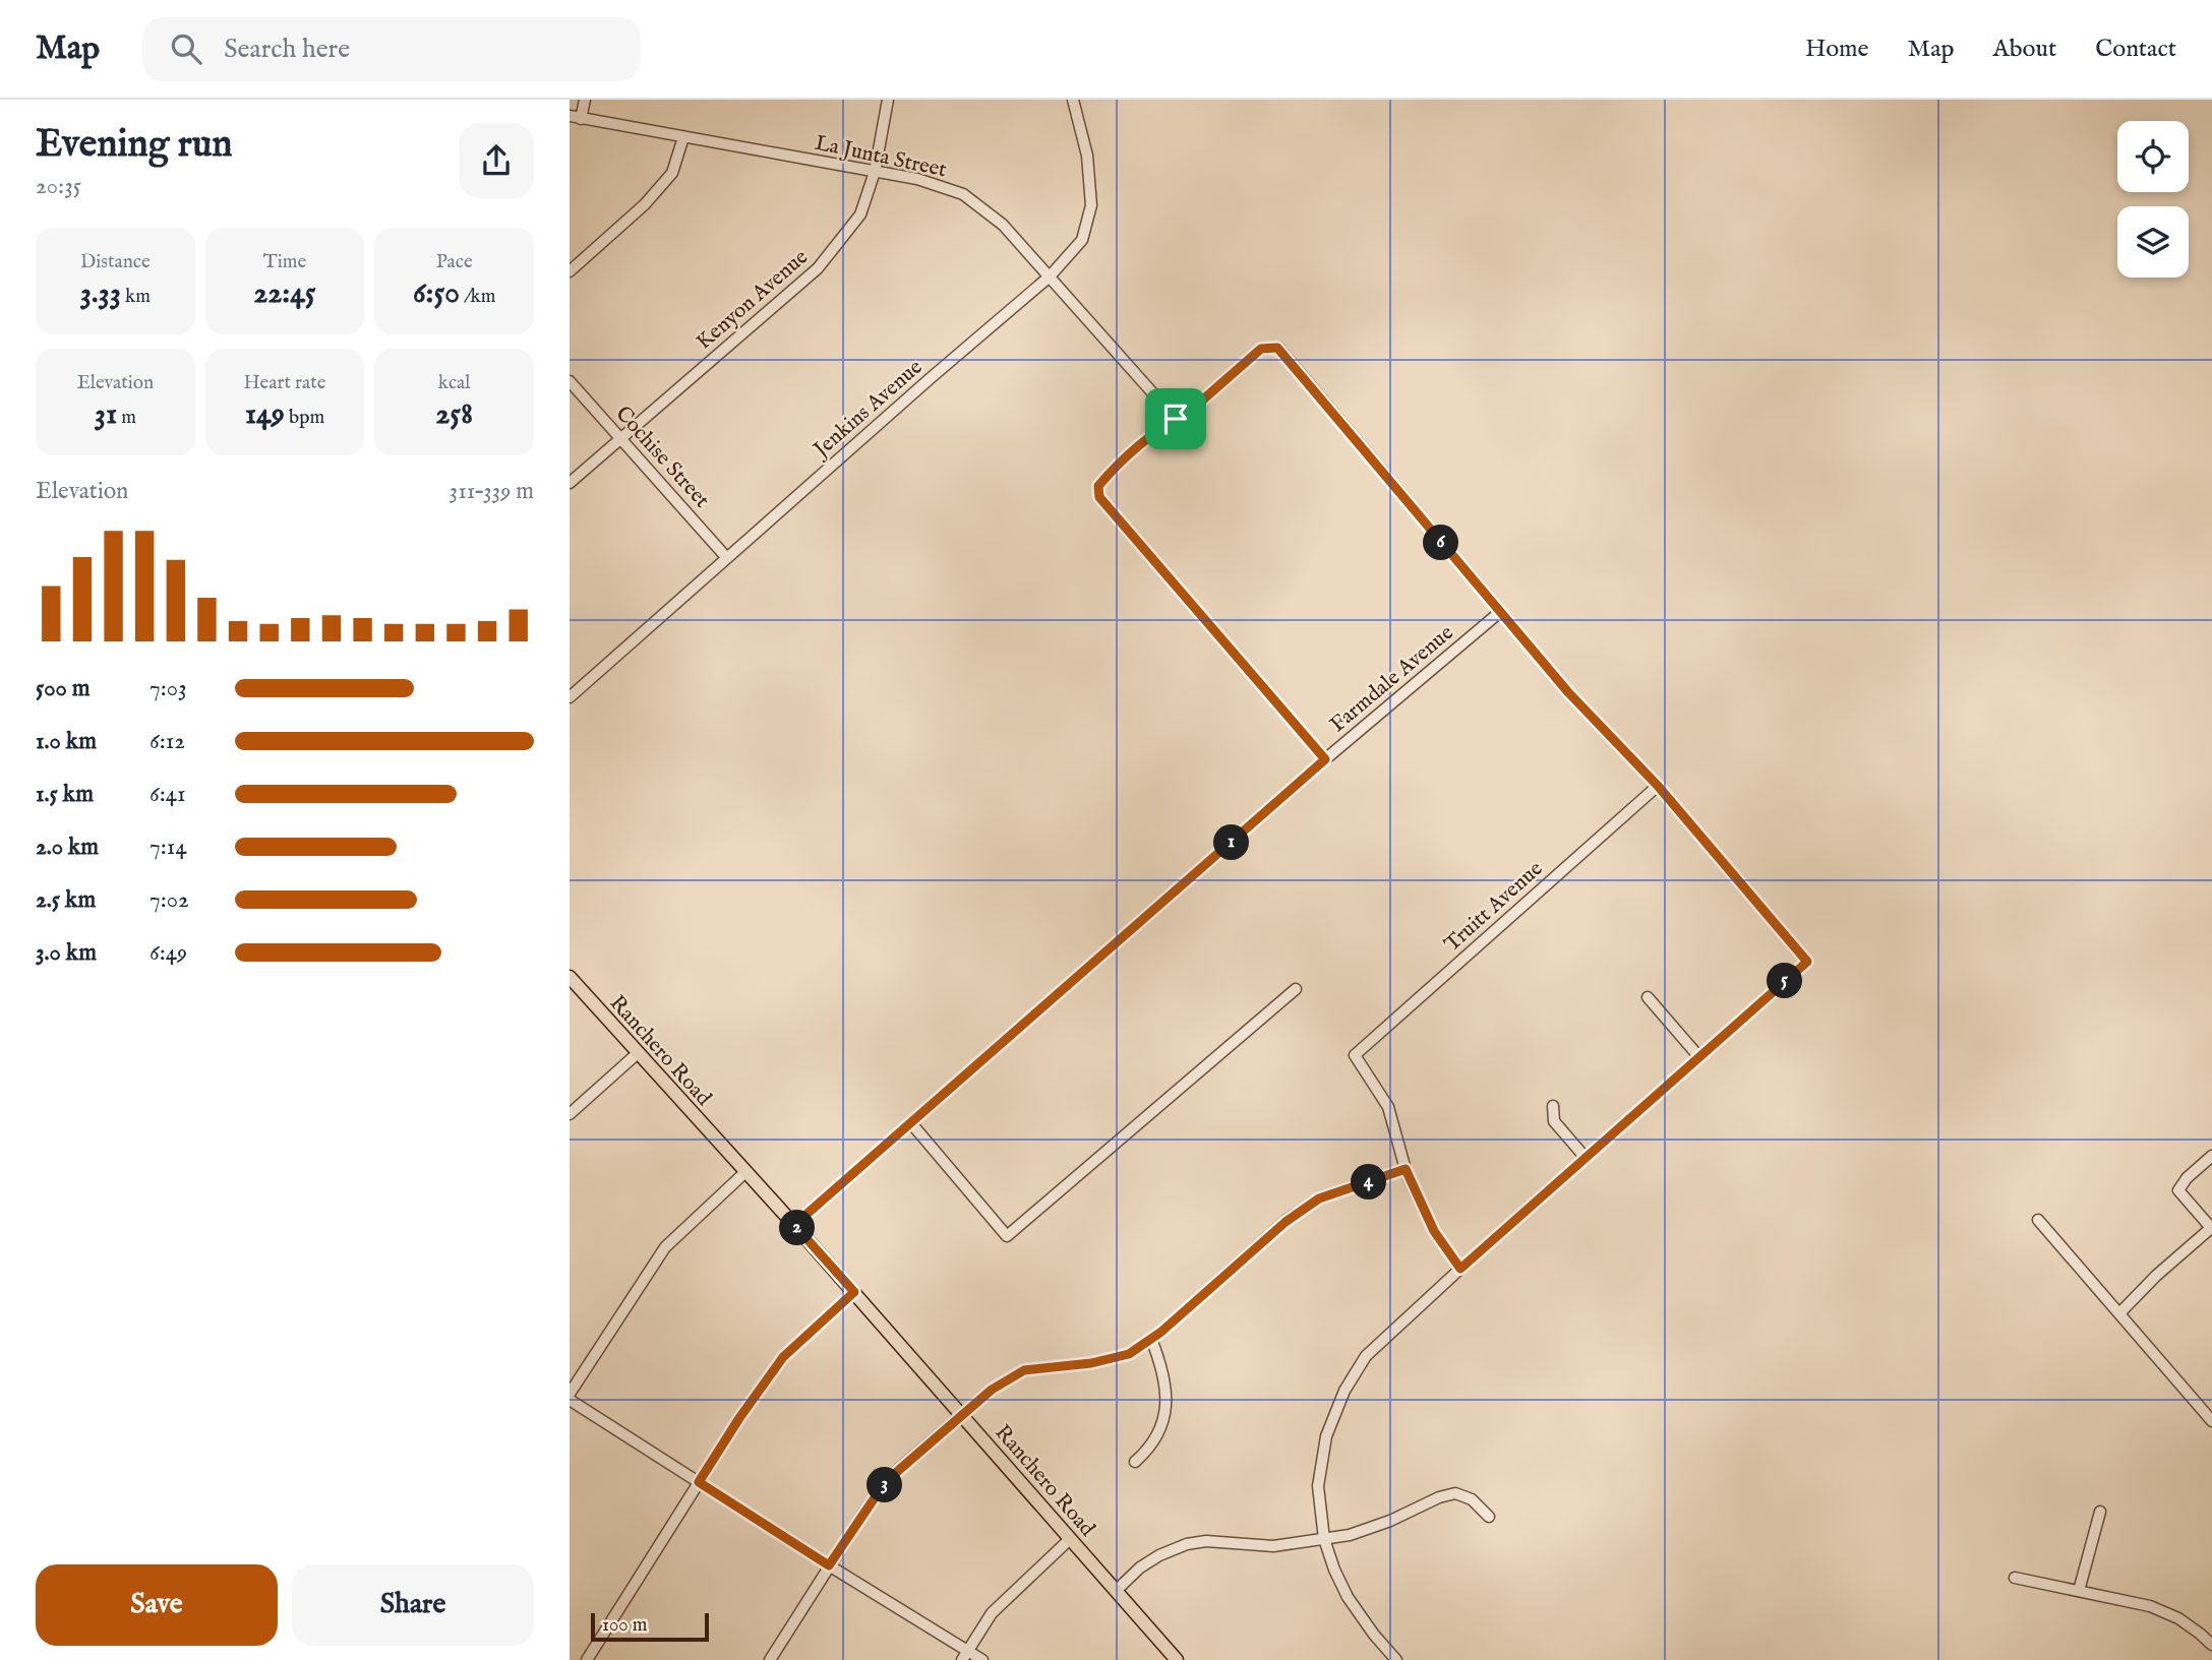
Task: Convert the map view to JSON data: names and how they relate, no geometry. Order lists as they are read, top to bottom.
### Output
{
  "streets": {
    "main road": ["Ranchero Road"],
    "street": [
      "La Junta Street",
      "Kenyon Avenue",
      "Jenkins Avenue",
      "Cochise Street",
      "Farmdale Avenue",
      "Truitt Avenue"
    ]
  },
  "crossings": [
    ["La Junta Street", "Kenyon Avenue"],
    ["La Junta Street", "Jenkins Avenue"],
    ["Kenyon Avenue", "Cochise Street"],
    ["Jenkins Avenue", "Cochise Street"],
    ["Farmdale Avenue", "Ranchero Road"]
  ],
  "scale_bar": "100 m",
  "page": {
    "header": "Map",
    "search": "Search here",
    "nav": [
      "Home",
      "Map",
      "About",
      "Contact"
    ],
    "heading": ["Evening run", "20:35"],
    "stats": [
      ["Distance", "3.33 km"],
      ["Time", "22:45"],
      ["Pace", "6:50 /km"],
      ["Elevation", "31 m"],
      ["Heart rate", "149 bpm"],
      ["kcal", "258"]
    ],
    "chart": ["Elevation", "311–339 m"],
    "pins": [
      "6",
      "1",
      "5",
      "4",
      "2",
      "3"
    ],
    "list": [
      {
        "name": "500 m",
        "note": "7:03"
      },
      {
        "name": "1.0 km",
        "note": "6:12"
      },
      {
        "name": "1.5 km",
        "note": "6:41"
      },
      {
        "name": "2.0 km",
        "note": "7:14"
      },
      {
        "name": "2.5 km",
        "note": "7:02"
      },
      {
        "name": "3.0 km",
        "note": "6:49"
      }
    ],
    "buttons": ["Save", "Share"],
    "scale": "100 m"
  }
}
